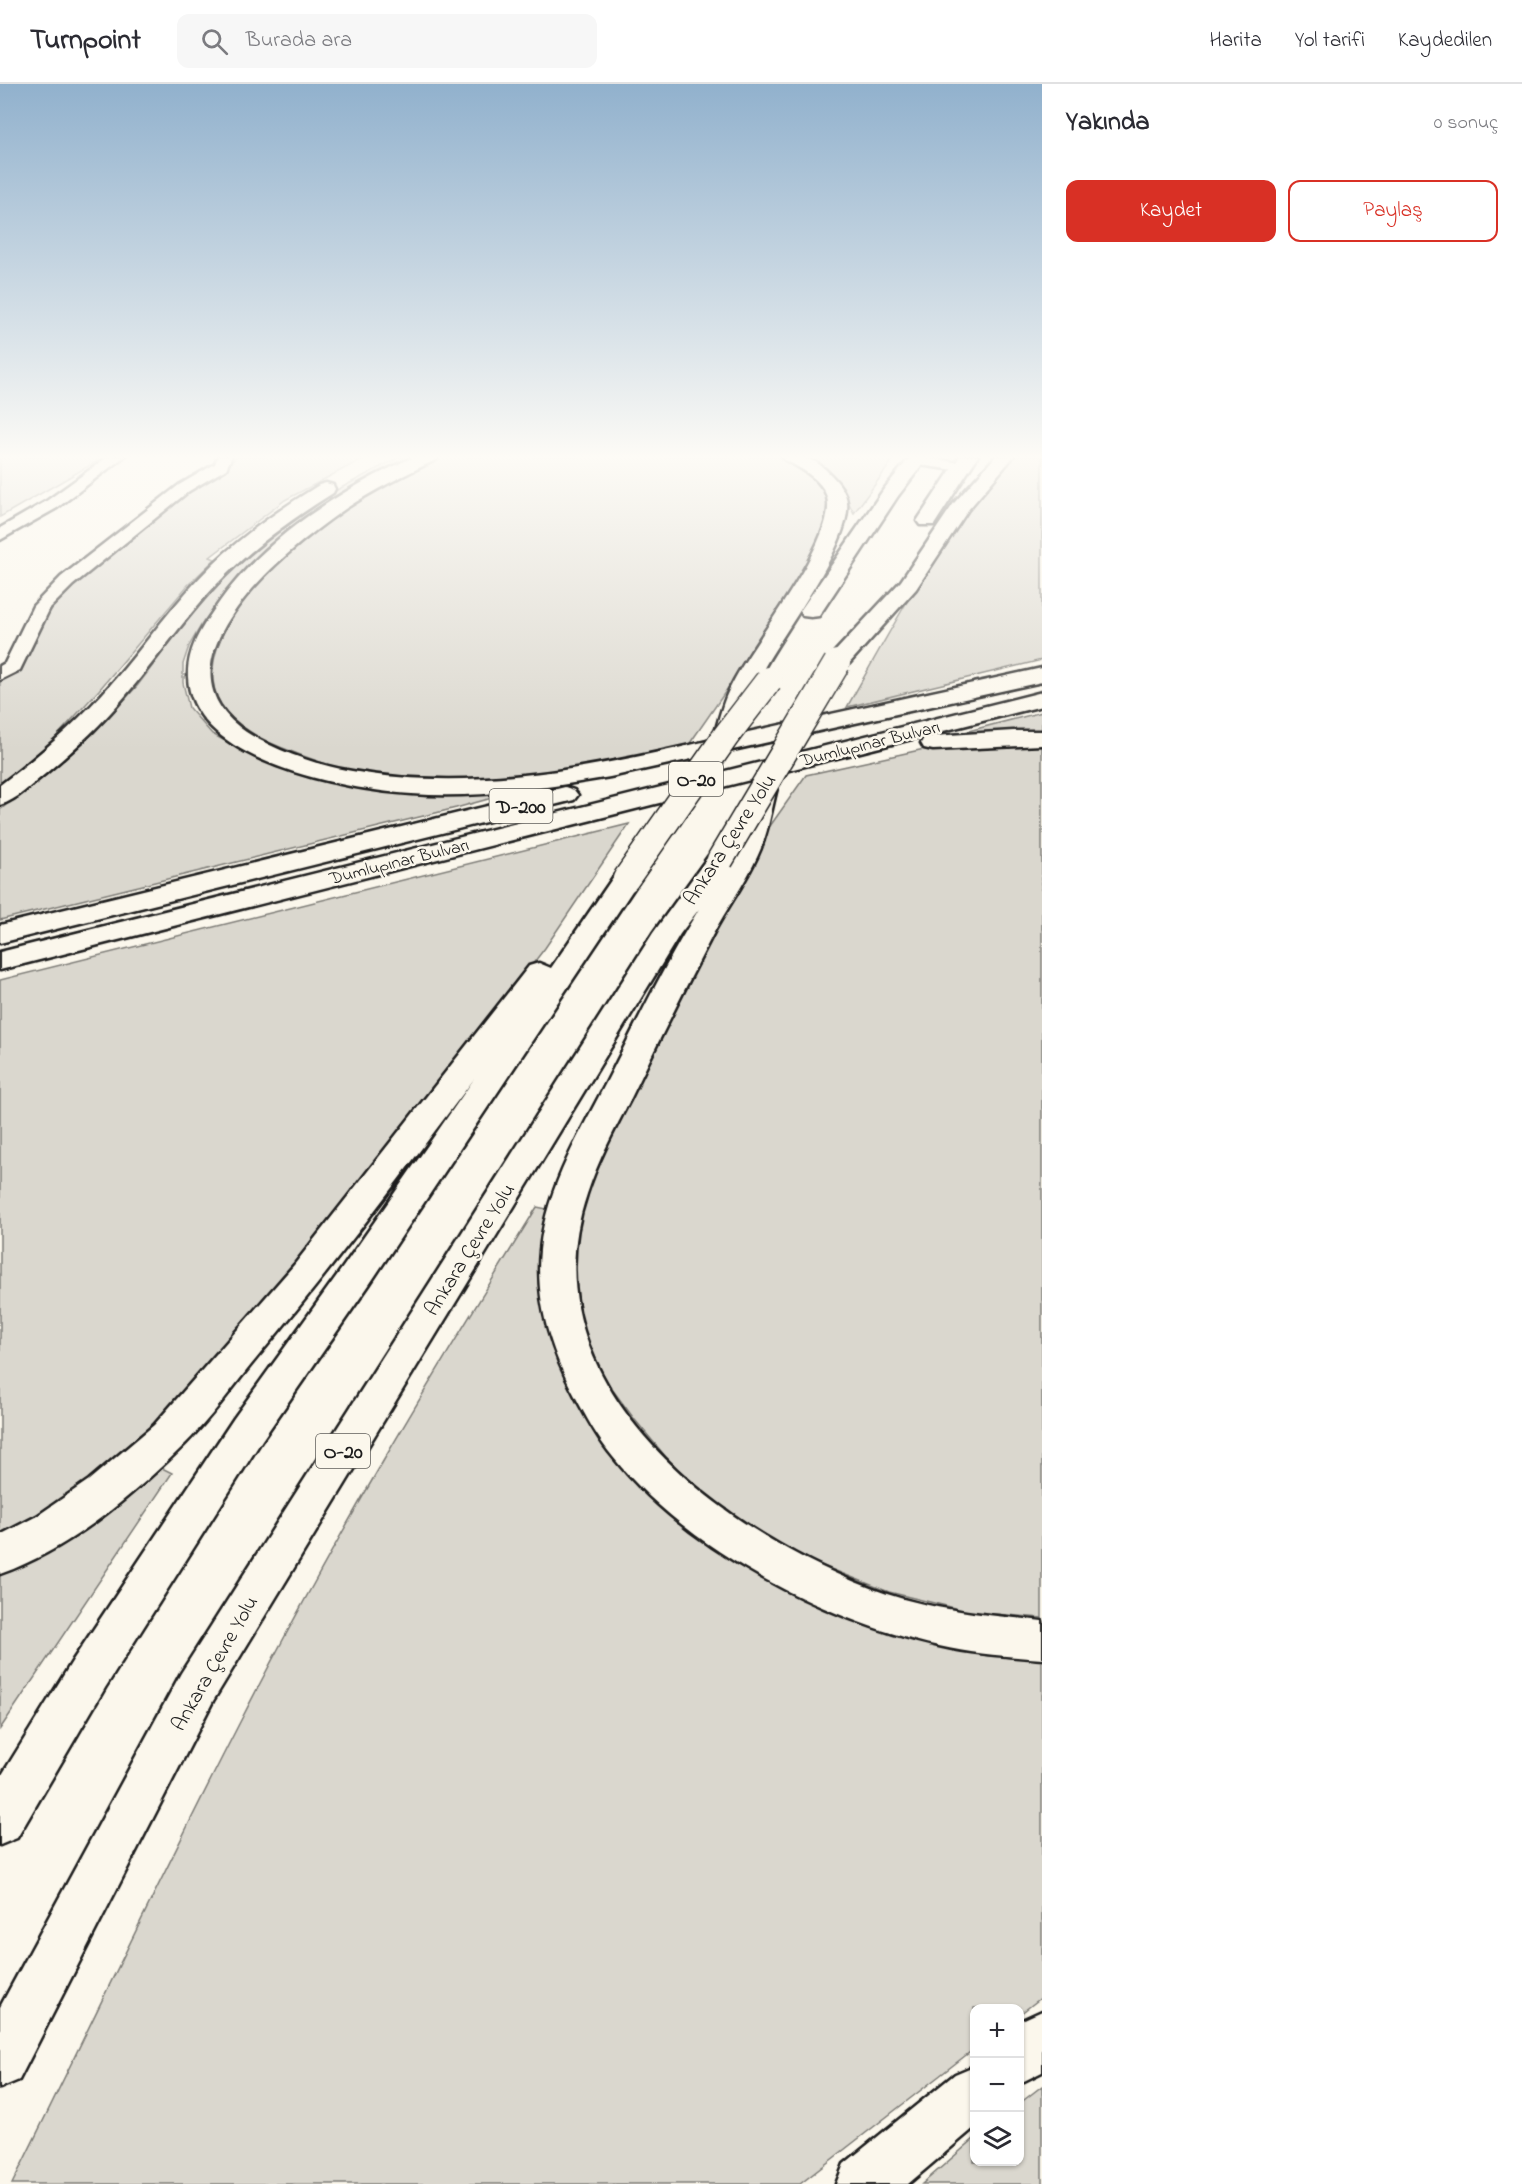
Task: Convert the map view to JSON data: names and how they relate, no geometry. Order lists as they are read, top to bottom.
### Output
{
  "streets": {
    "highway": [
      "Dumlupınar Bulvarı",
      "O-20",
      "D-200",
      "Ankara Çevre Yolu"
    ]
  },
  "page": {
    "header": "Turnpoint",
    "search": "Burada ara",
    "nav": ["Harita", "Yol tarifi", "Kaydedilen"],
    "heading": ["Yakında", "0 sonuç"],
    "buttons": ["Kaydet", "Paylaş"],
    "map_buttons": ["+", "−"]
  }
}
